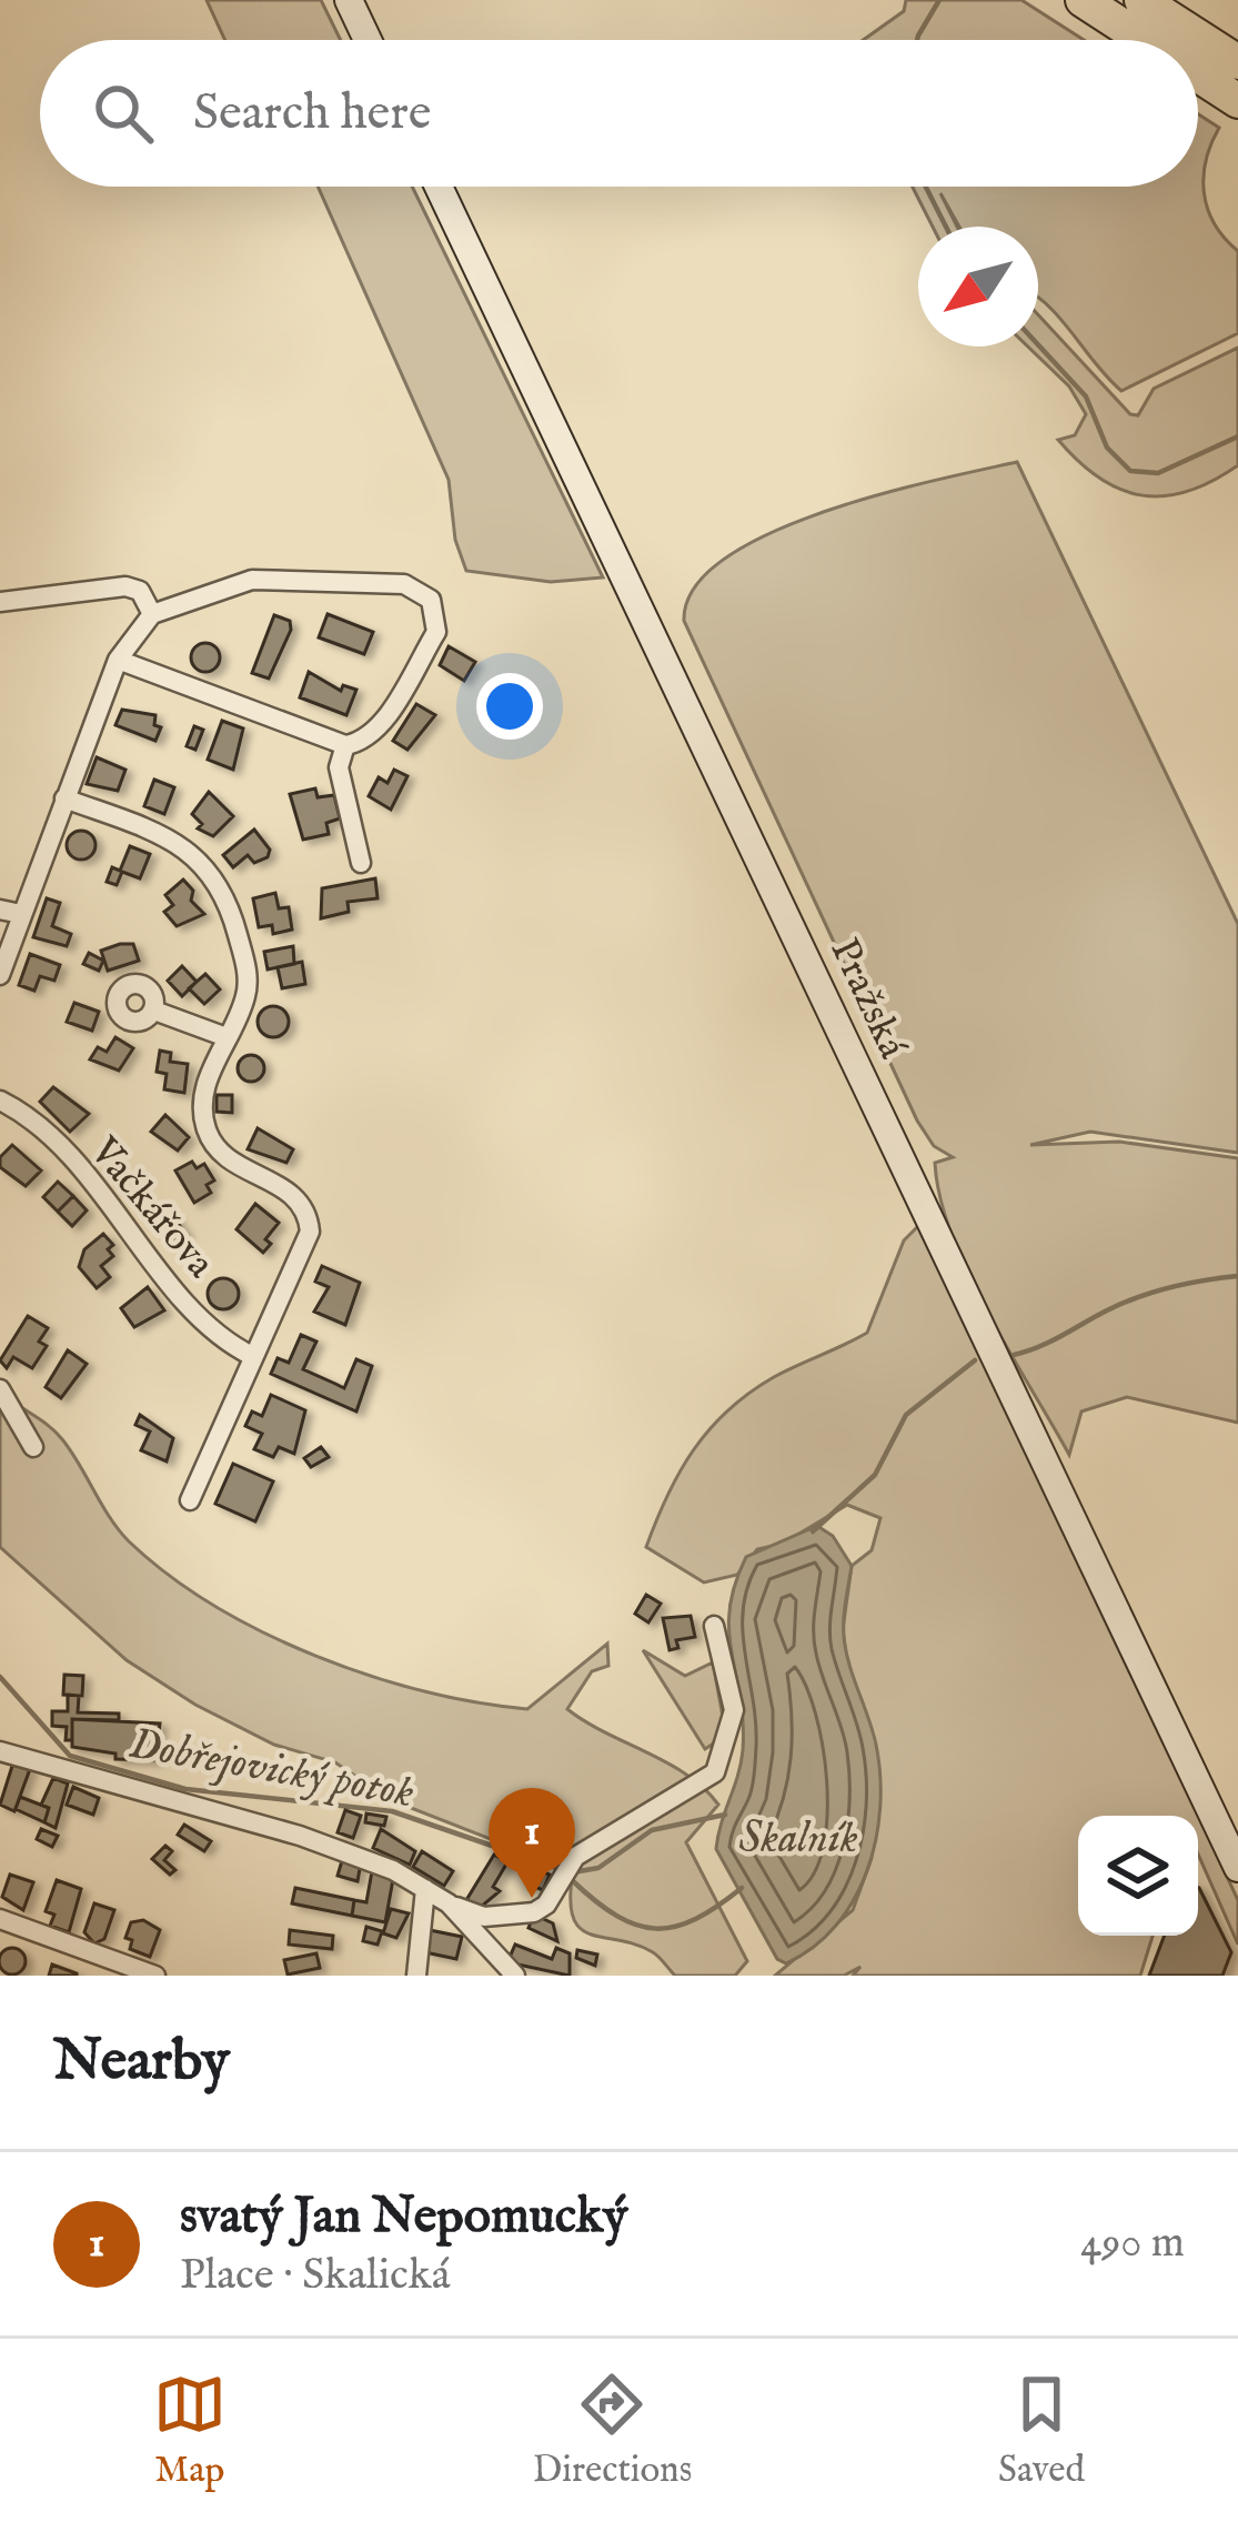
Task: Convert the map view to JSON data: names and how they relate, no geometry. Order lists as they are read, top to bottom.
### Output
{
  "streets": {
    "main road": ["Pražská"],
    "street": ["Vačkářova"]
  },
  "water": ["Dobřejovický potok", "Skalník"],
  "north": "bottom left",
  "page": {
    "search": "Search here",
    "pins": "1",
    "heading": "Nearby",
    "list": [
      {
        "mark": "1",
        "name": "svatý Jan Nepomucký",
        "note": "Place · Skalická",
        "value": "490 m"
      }
    ],
    "nav": ["Map", "Directions", "Saved"]
  }
}
